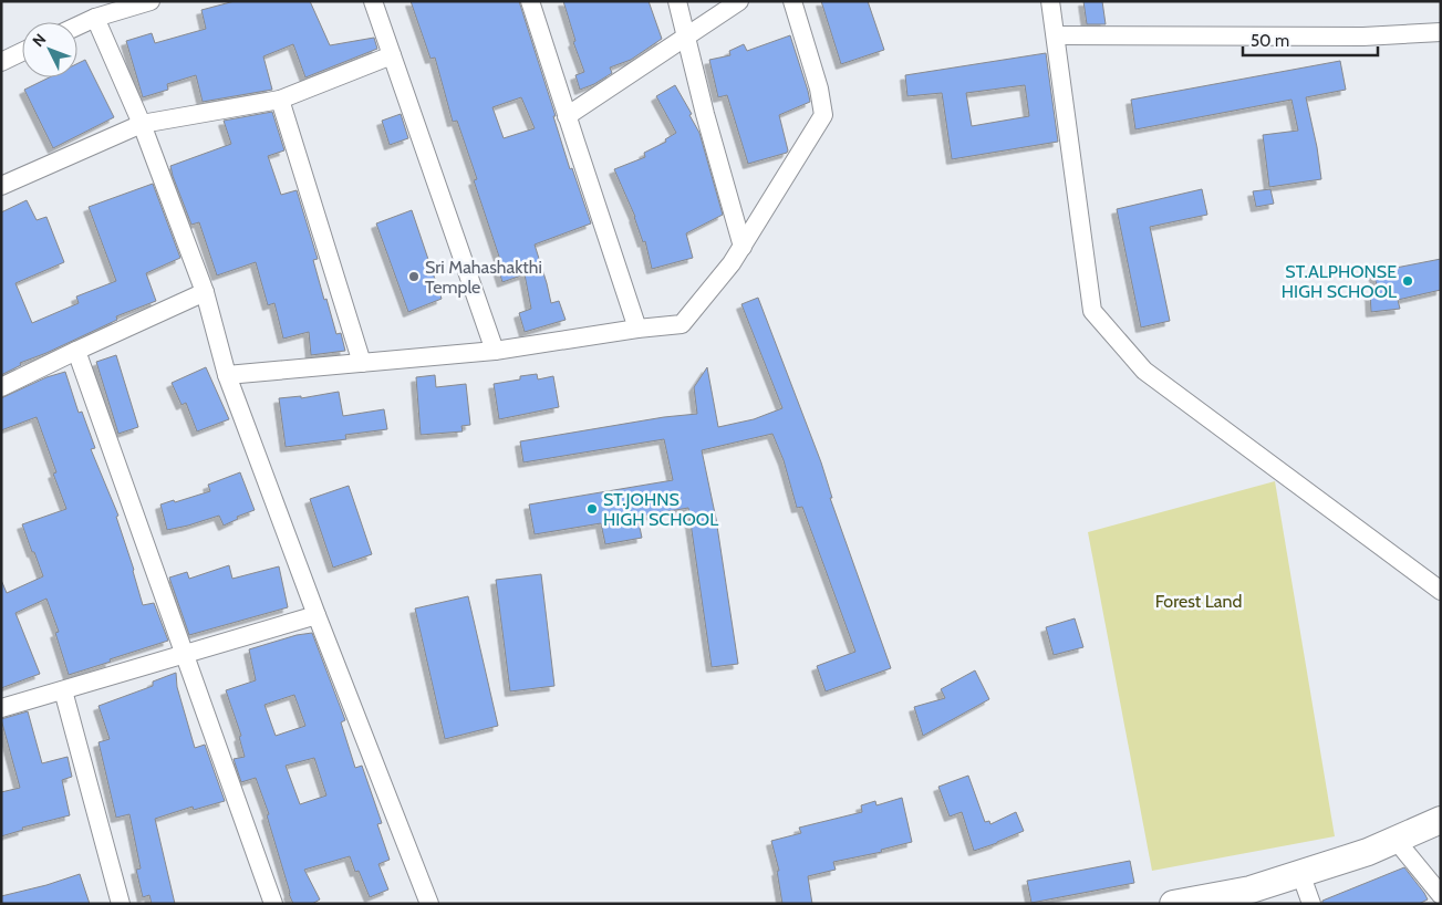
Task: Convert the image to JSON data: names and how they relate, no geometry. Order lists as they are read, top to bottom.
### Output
{
  "parks": ["Forest Land"],
  "places": ["Sri Mahashakthi Temple", "ST.ALPHONSE HIGH SCHOOL", "ST.JOHNS HIGH SCHOOL"],
  "scale_bar": "50 m",
  "north": "top left"
}
